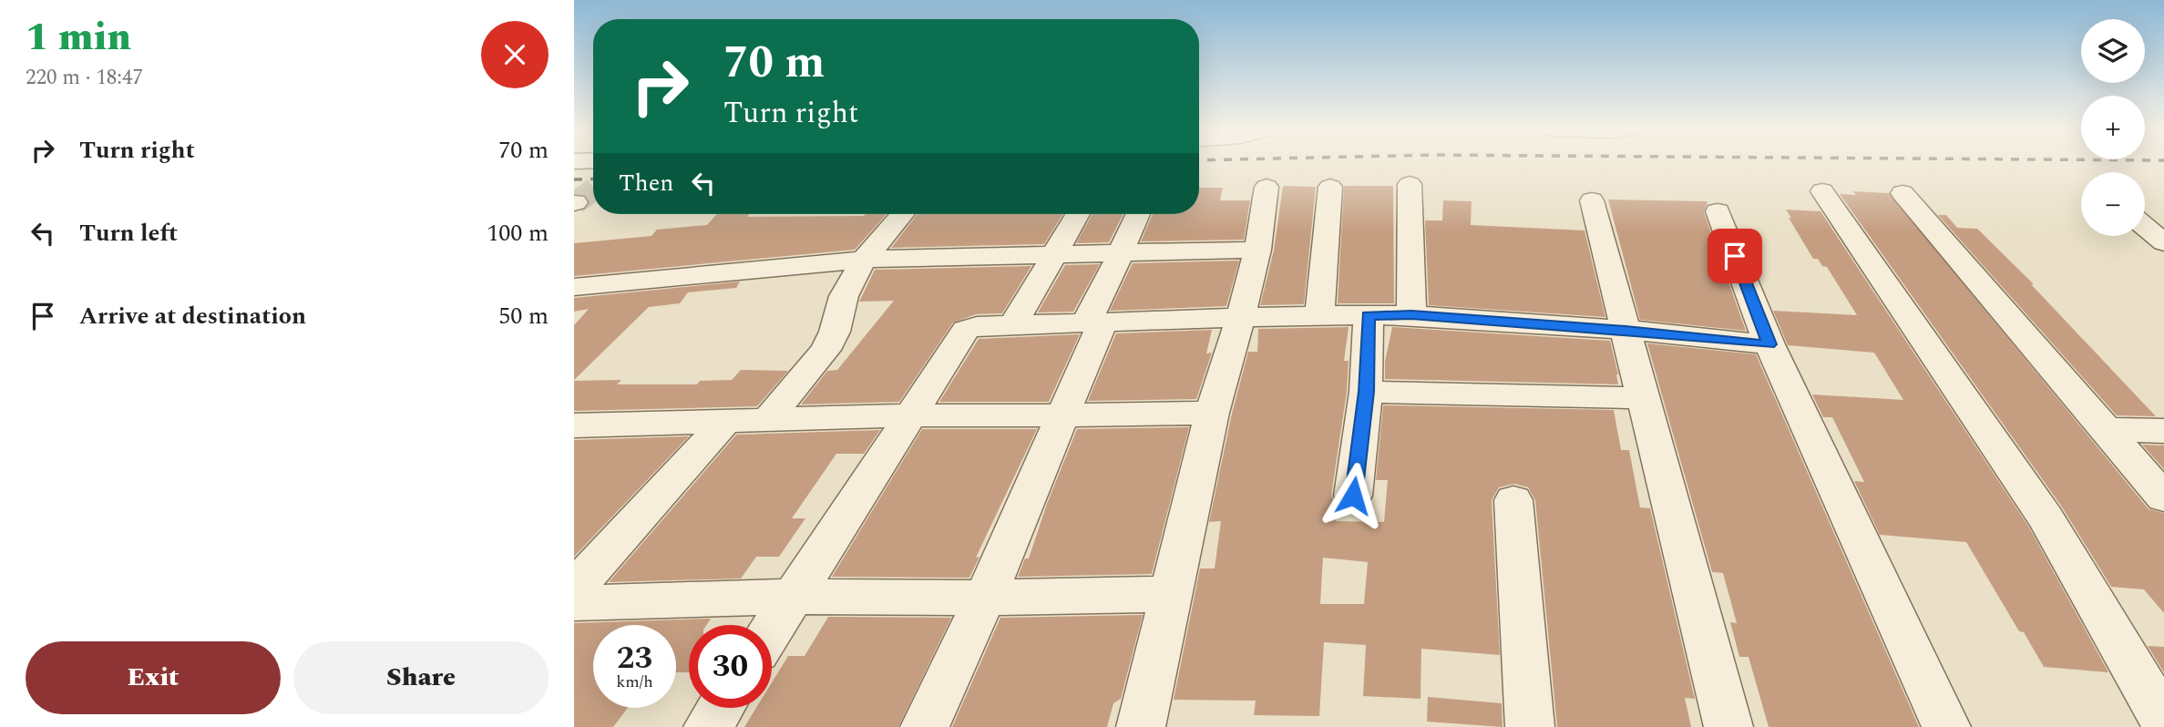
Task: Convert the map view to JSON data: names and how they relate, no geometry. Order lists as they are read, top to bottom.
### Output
{
  "page": {
    "heading": ["1 min", "220 m · 18:47"],
    "map_buttons": ["+", "−"],
    "turn": ["70 m", "Turn right"],
    "list": [
      {
        "name": "Turn right",
        "value": "70 m"
      },
      {
        "name": "Turn left",
        "value": "100 m"
      },
      {
        "name": "Arrive at destination",
        "value": "50 m"
      }
    ],
    "then": "Then",
    "speed": "23 km/h",
    "limit": "30",
    "buttons": ["Exit", "Share"]
  }
}
